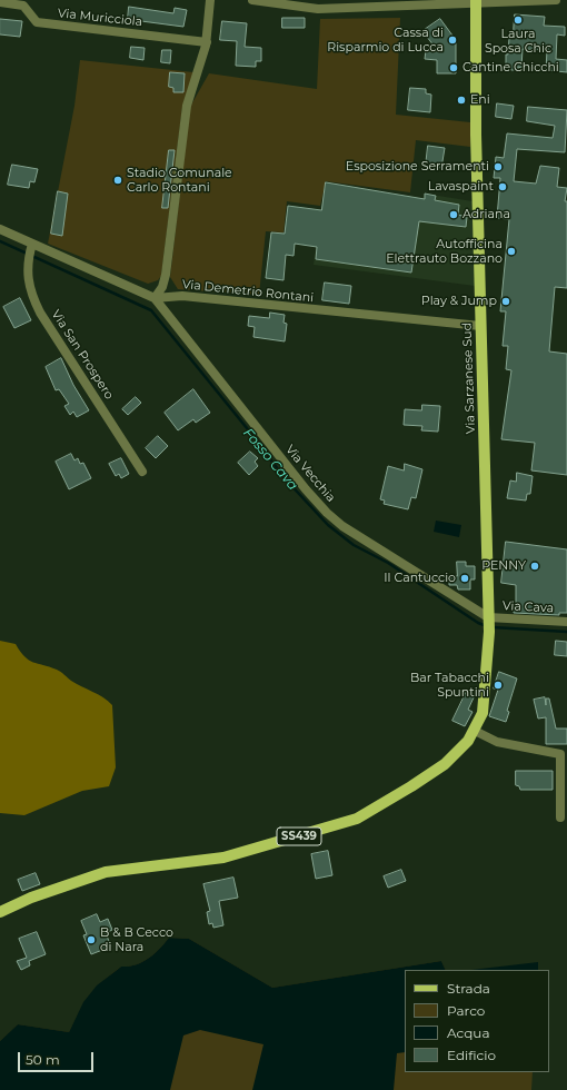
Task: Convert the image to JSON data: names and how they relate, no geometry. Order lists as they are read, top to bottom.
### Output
{
  "streets": {
    "main road": ["Via Sarzanese Sud", "SS439"],
    "street": [
      "Via Muricciola",
      "Via Demetrio Rontani",
      "Via San Prospero",
      "Via Vecchia",
      "Via Cava"
    ]
  },
  "crossings": [
    ["Via Demetrio Rontani", "Via San Prospero"],
    ["Via Demetrio Rontani", "Via Sarzanese Sud"],
    ["Via Demetrio Rontani", "Via Vecchia"],
    ["Via Sarzanese Sud", "Via Vecchia"],
    ["Via Sarzanese Sud", "Via Cava"],
    ["Via Sarzanese Sud", "SS439"],
    ["Via Vecchia", "Via Cava"],
    ["Via Vecchia", "SS439"],
    ["Via Cava", "SS439"]
  ],
  "water": ["Fosso Cava"],
  "places": [
    "Laura Sposa Chic",
    "Cassa di Risparmio di Lucca",
    "Cantine Chicchi",
    "Eni",
    "Esposizione Serramenti",
    "Stadio Comunale Carlo Rontani",
    "Lavaspaint",
    "Adriana",
    "Autofficina Elettrauto Bozzano",
    "Play & Jump",
    "PENNY",
    "Il Cantuccio",
    "Bar Tabacchi Spuntini",
    "B & B Cecco di Nara"
  ],
  "legend": [
    "Strada",
    "Parco",
    "Acqua",
    "Edificio"
  ],
  "scale_bar": "50 m"
}
